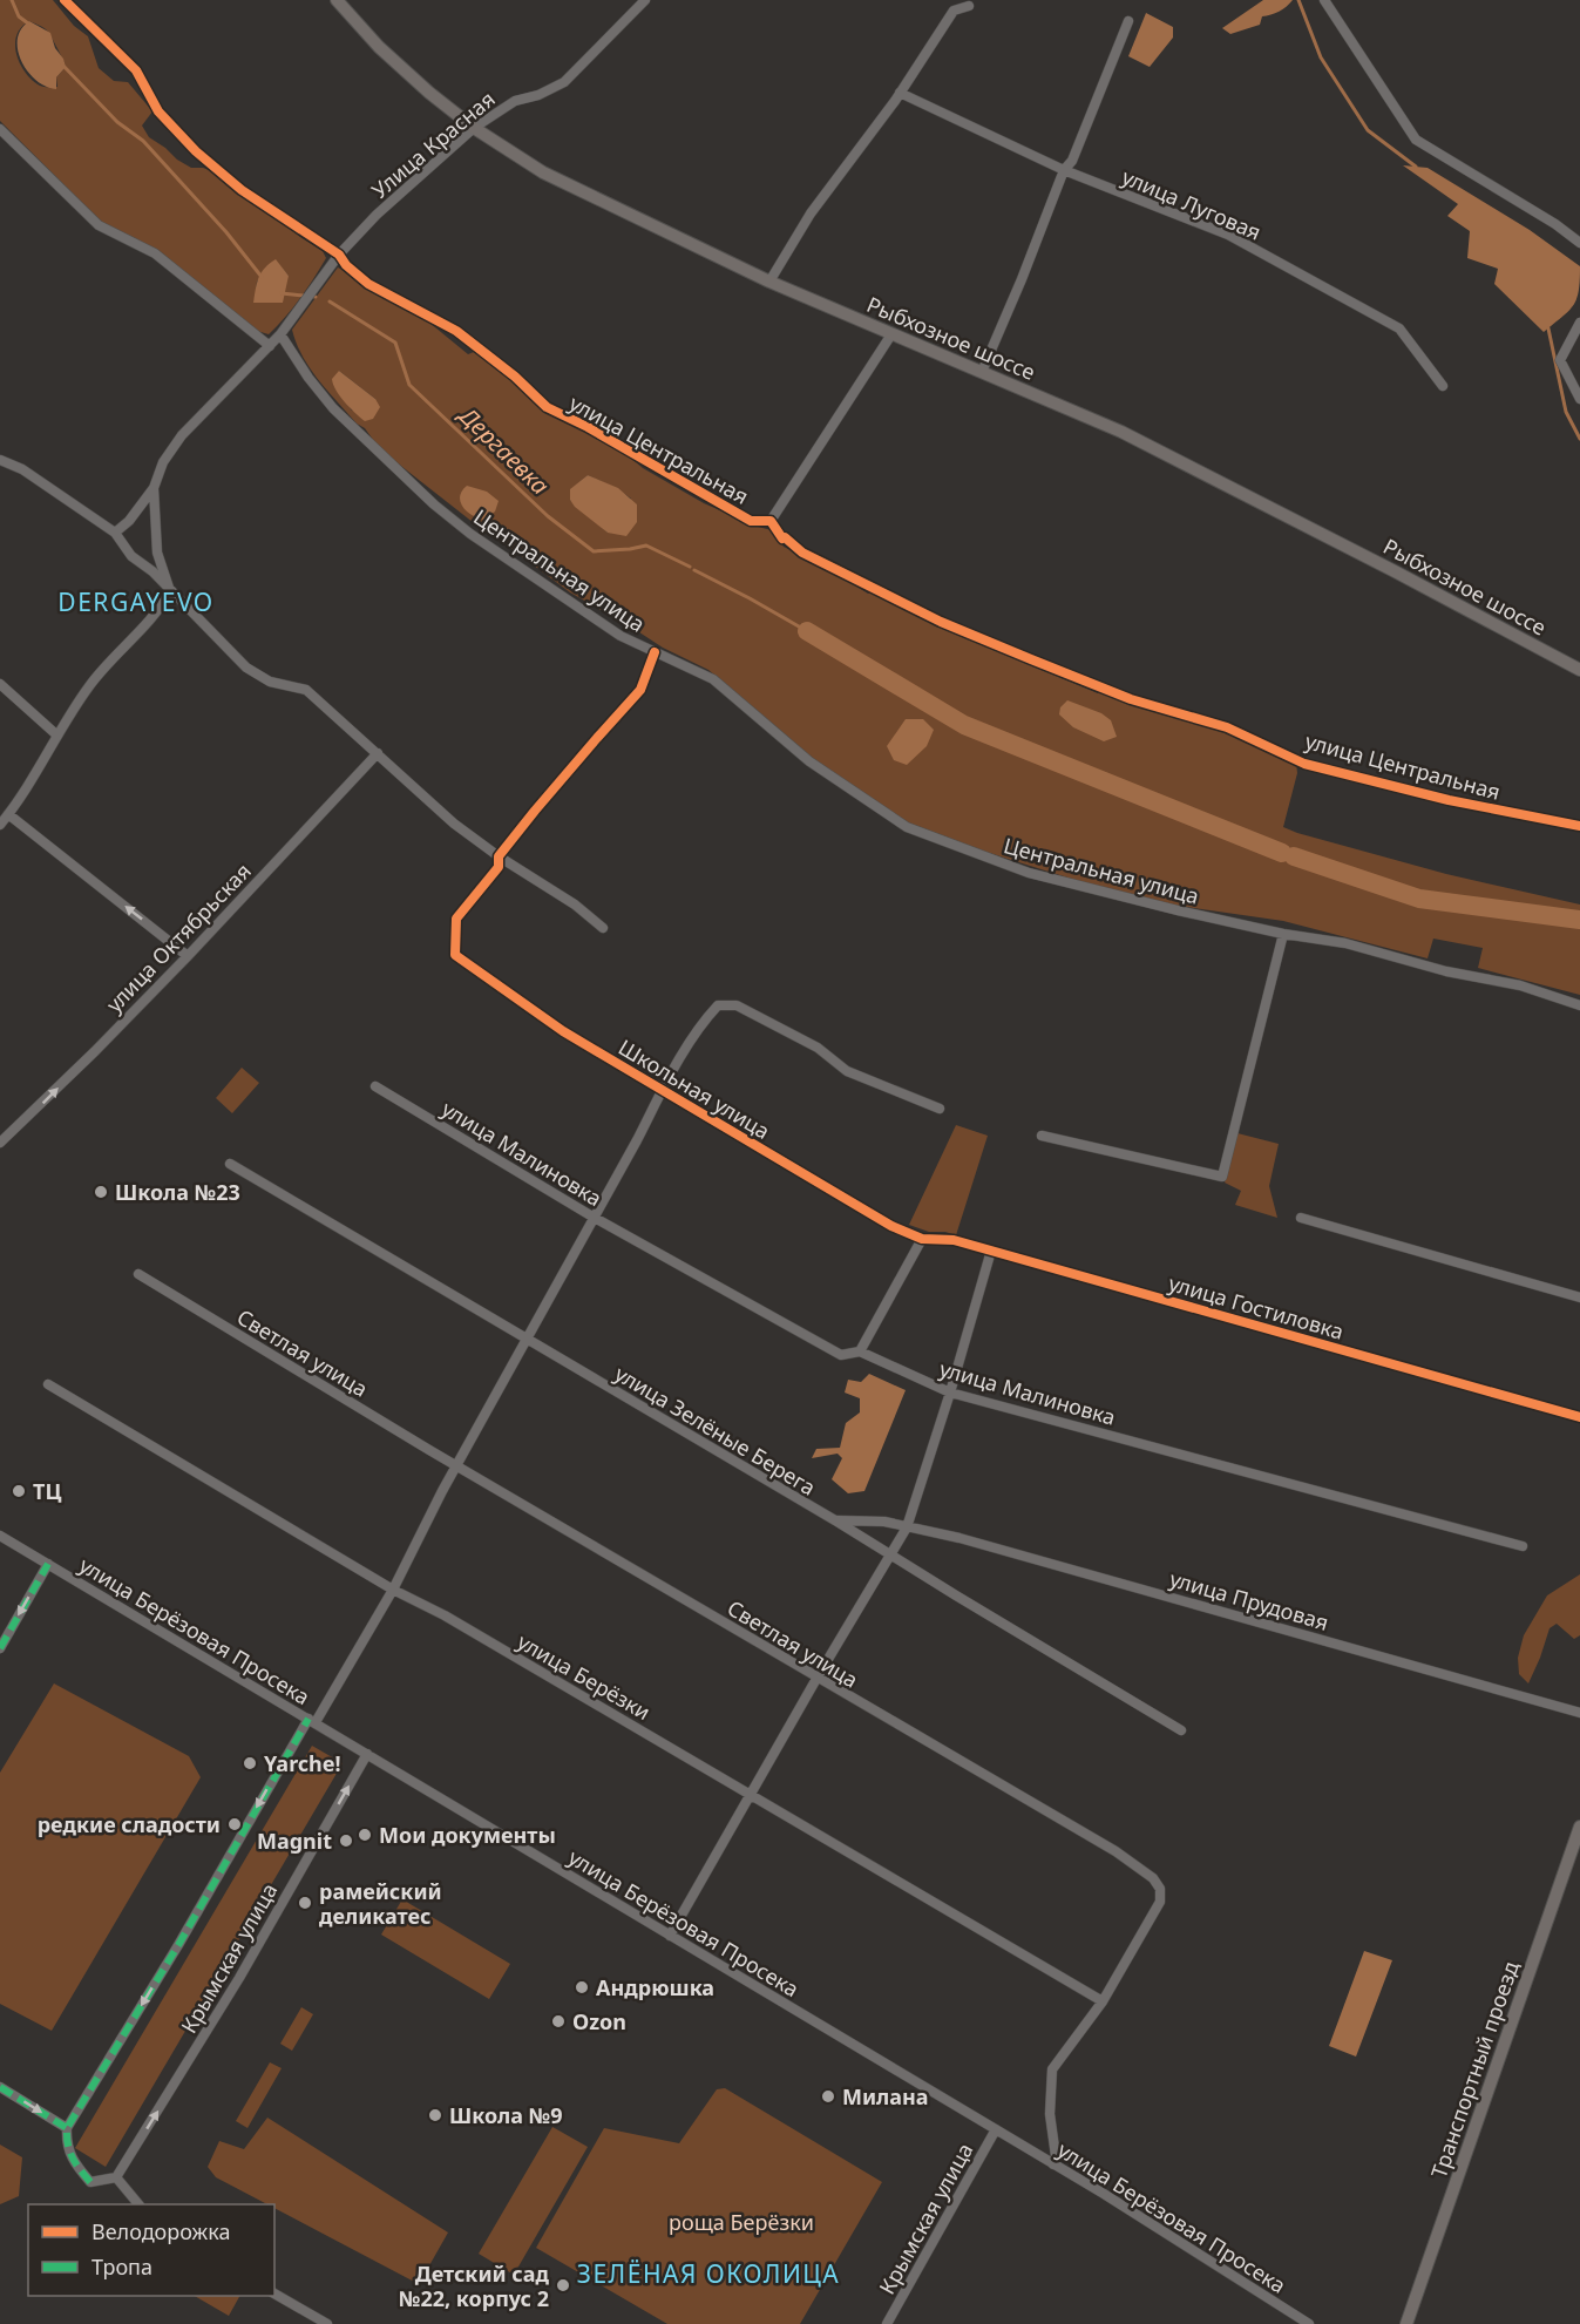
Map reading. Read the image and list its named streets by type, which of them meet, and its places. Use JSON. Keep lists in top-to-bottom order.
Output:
{
  "streets": {
    "main road": ["Рыбхозное шоссе", "Транспортный проезд"],
    "street": [
      "Улица Красная",
      "улица Луговая",
      "улица Центральная",
      "Центральная улица",
      "улица Октябрьская",
      "Школьная улица",
      "улица Малиновка",
      "улица Гостиловка",
      "Светлая улица",
      "улица Зелёные Берега",
      "улица Прудовая",
      "улица Берёзовая Просека",
      "улица Берёзки",
      "Крымская улица"
    ]
  },
  "crossings": [
    ["Улица Красная", "Рыбхозное шоссе"],
    ["Улица Красная", "улица Центральная"],
    ["Улица Красная", "Центральная улица"],
    ["Школьная улица", "улица Гостиловка"],
    ["Светлая улица", "улица Берёзовая Просека"],
    ["Светлая улица", "улица Берёзки"],
    ["улица Зелёные Берега", "улица Прудовая"],
    ["улица Берёзовая Просека", "Крымская улица"]
  ],
  "one_way": ["улица Октябрьская"],
  "districts": ["DERGAYEVO", "ЗЕЛЁНАЯ ОКОЛИЦА"],
  "water": ["Дергаевка"],
  "parks": ["роща Берёзки"],
  "places": [
    "Школа №23",
    "ТЦ",
    "Yarche!",
    "редкие сладости",
    "Мои документы",
    "Magnit",
    "рамейский деликатес",
    "Андрюшка",
    "Ozon",
    "Милана",
    "Школа №9",
    "Детский сад №22, корпус 2"
  ],
  "legend": ["Велодорожка", "Тропа"]
}
